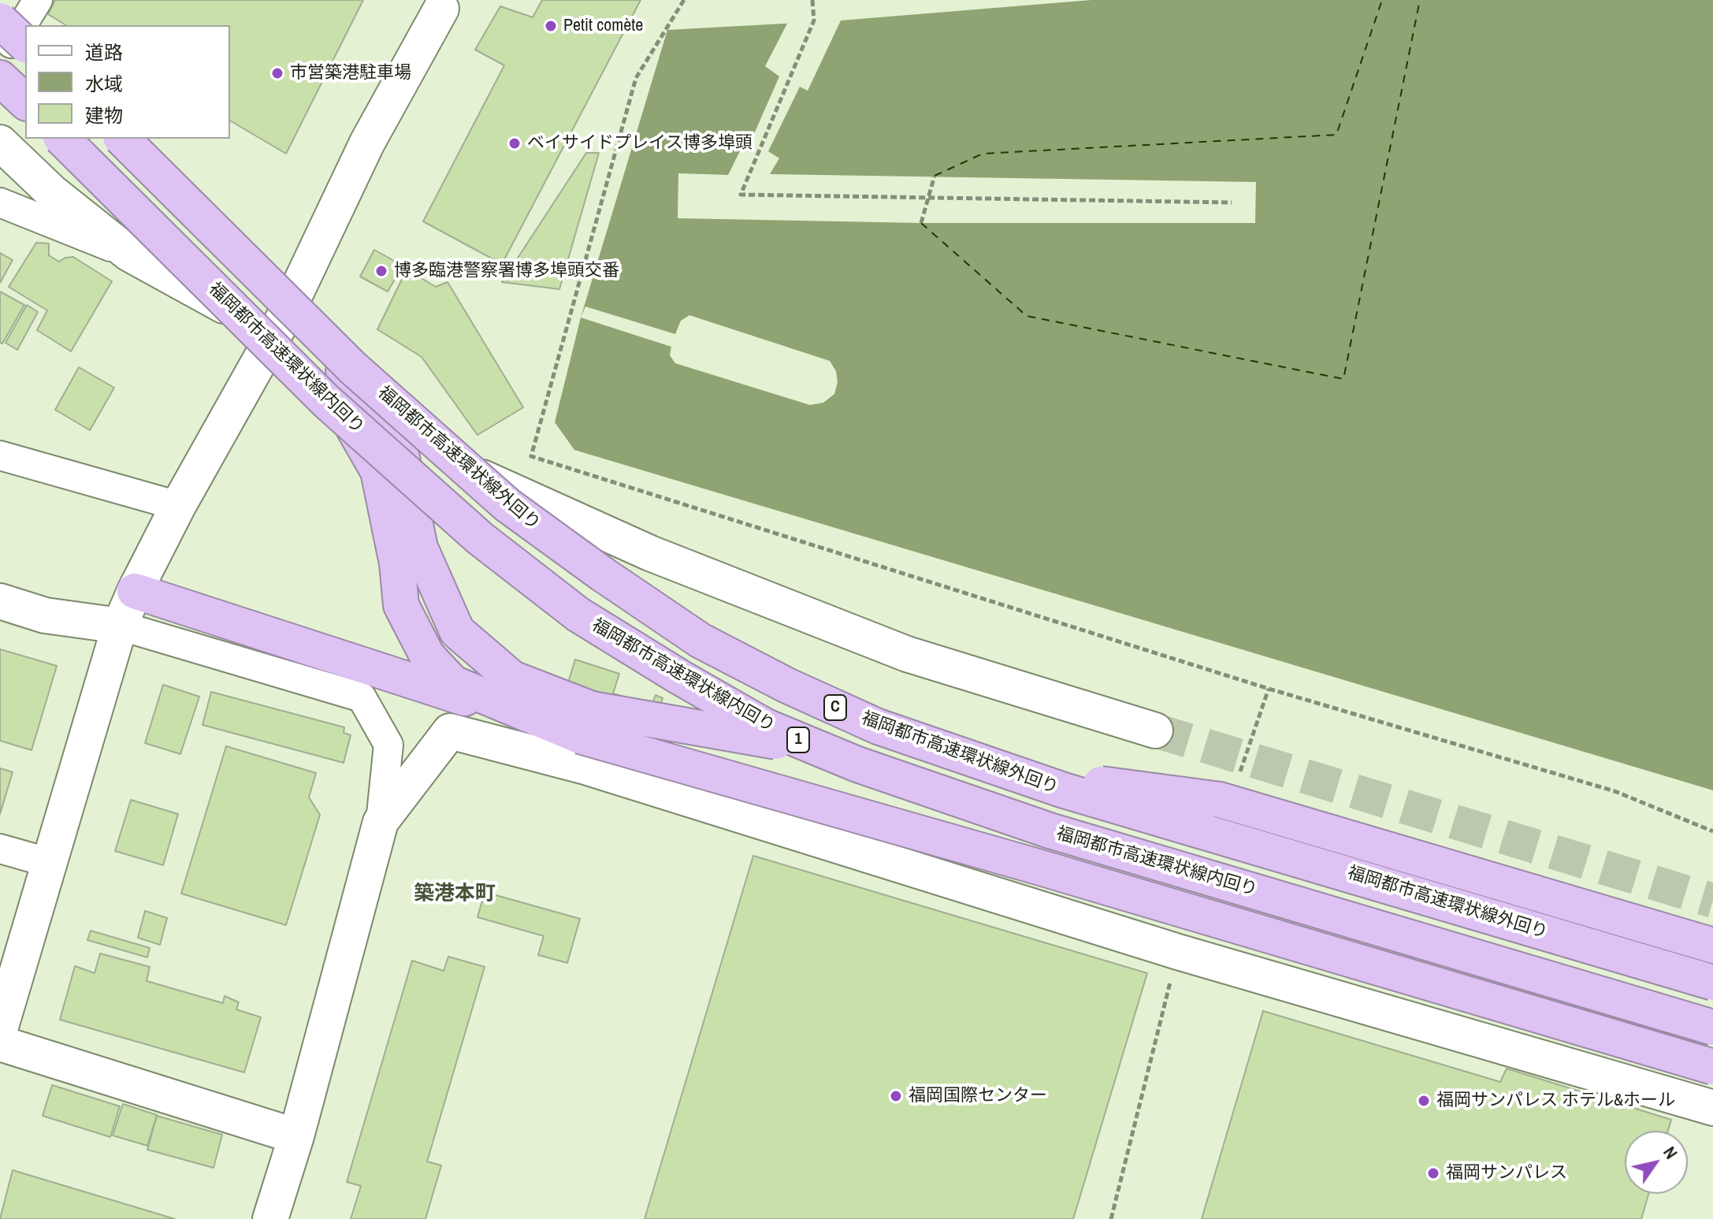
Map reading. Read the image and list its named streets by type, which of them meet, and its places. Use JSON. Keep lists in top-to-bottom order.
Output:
{
  "streets": {
    "highway": [
      "福岡都市高速環状線内回り",
      "福岡都市高速環状線外回り",
      "C",
      "1"
    ]
  },
  "districts": ["築港本町"],
  "places": [
    "Petit comète",
    "市営築港駐車場",
    "ベイサイドプレイス博多埠頭",
    "博多臨港警察署博多埠頭交番",
    "福岡国際センター",
    "福岡サンパレス ホテル&ホール",
    "福岡サンパレス"
  ],
  "legend": ["道路", "水域", "建物"],
  "north": "top right"
}
